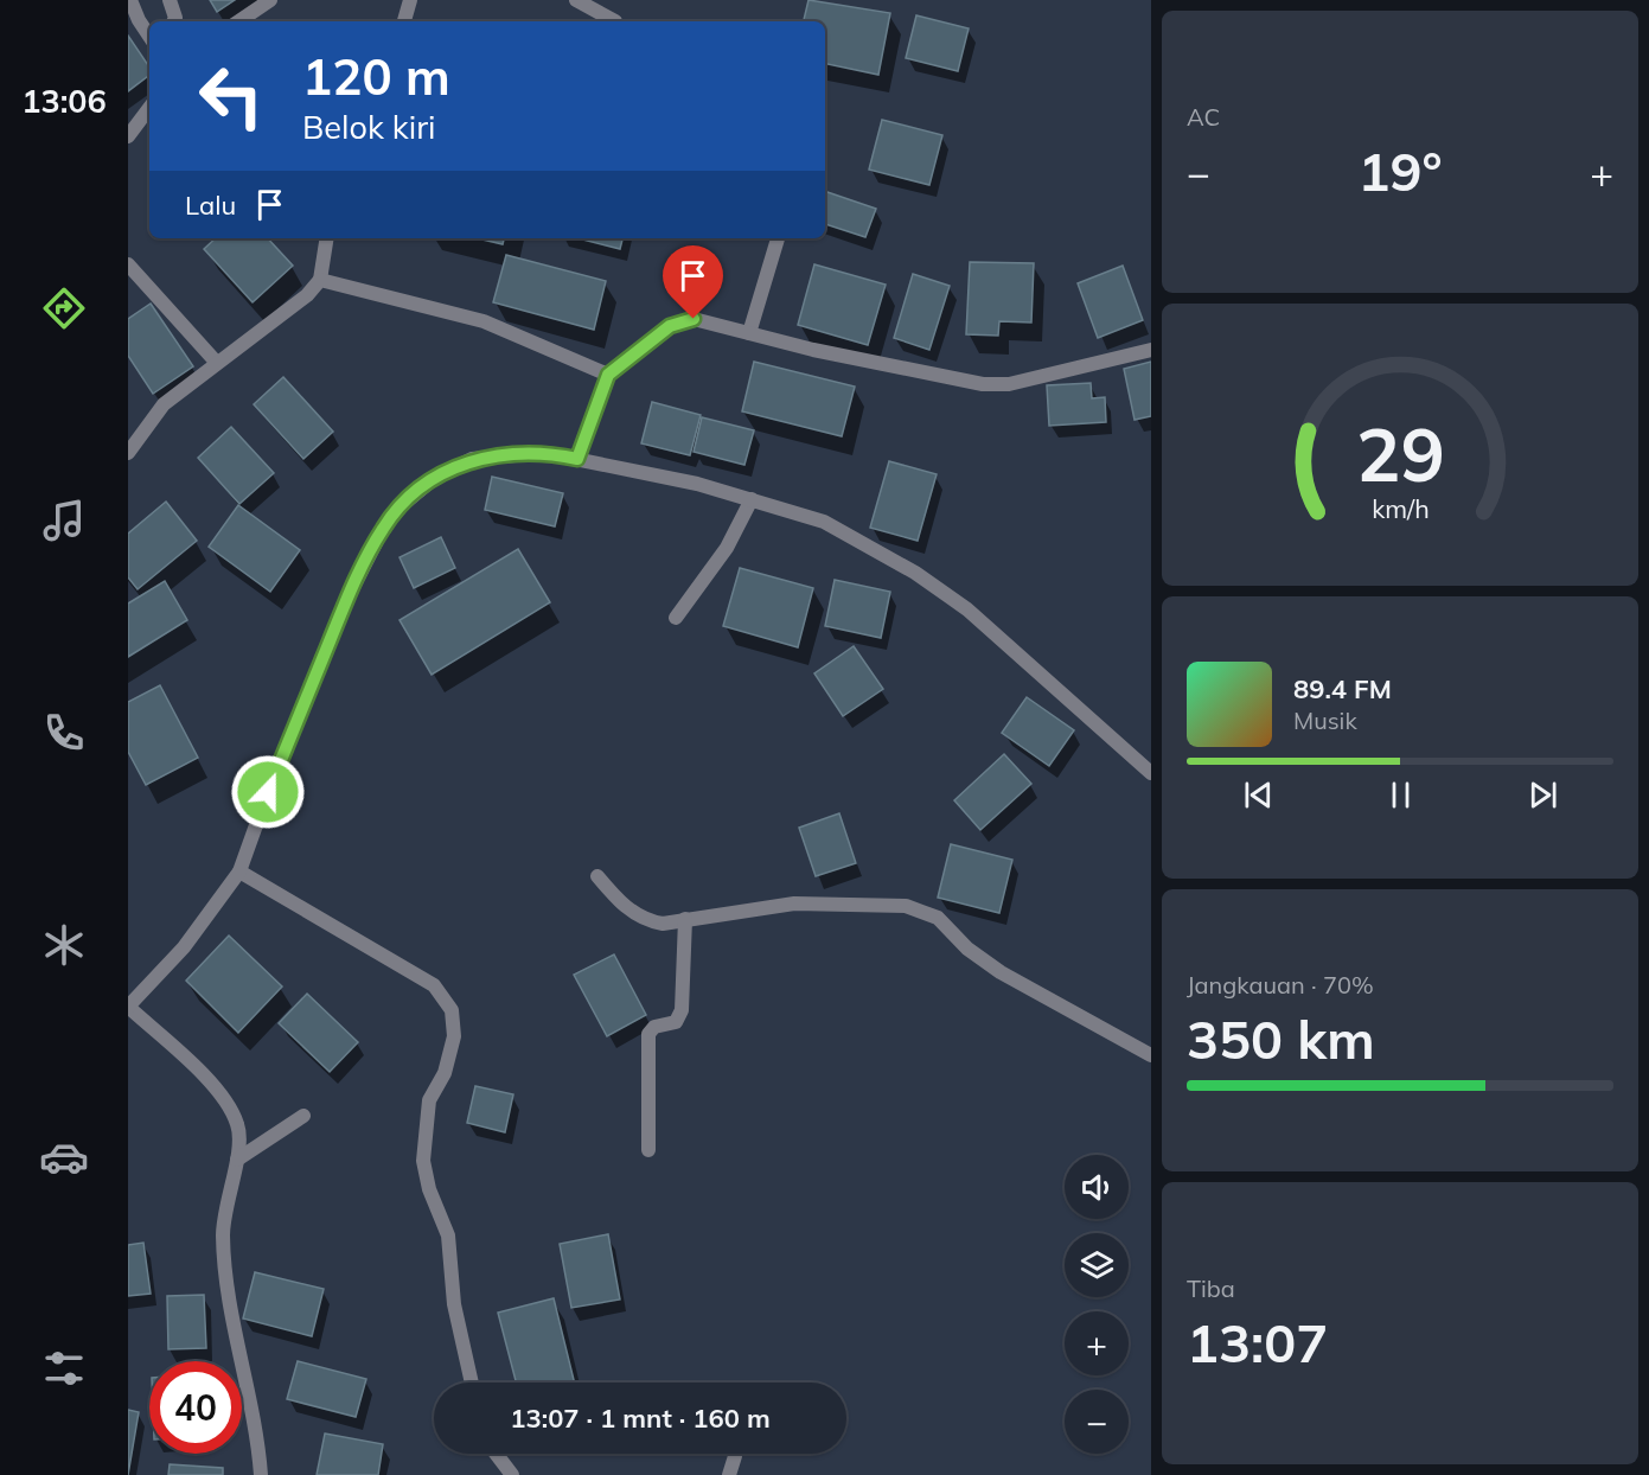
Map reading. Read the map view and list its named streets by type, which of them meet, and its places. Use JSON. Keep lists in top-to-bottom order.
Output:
{
  "page": {
    "tabs": "13:06",
    "tile": [
      "AC",
      ["Jangkauan · 70%", "350 km"],
      ["Tiba", "13:07"]
    ],
    "turn": ["120 m", "Belok kiri"],
    "heat": ["−", "19°", "+"],
    "then": "Lalu",
    "song": ["89.4 FM", "Musik"],
    "map_buttons": ["+", "−"],
    "limit": "40",
    "trip": "13:07 · 1 mnt · 160 m",
    "gauge": ["29", "km/h"]
  }
}
